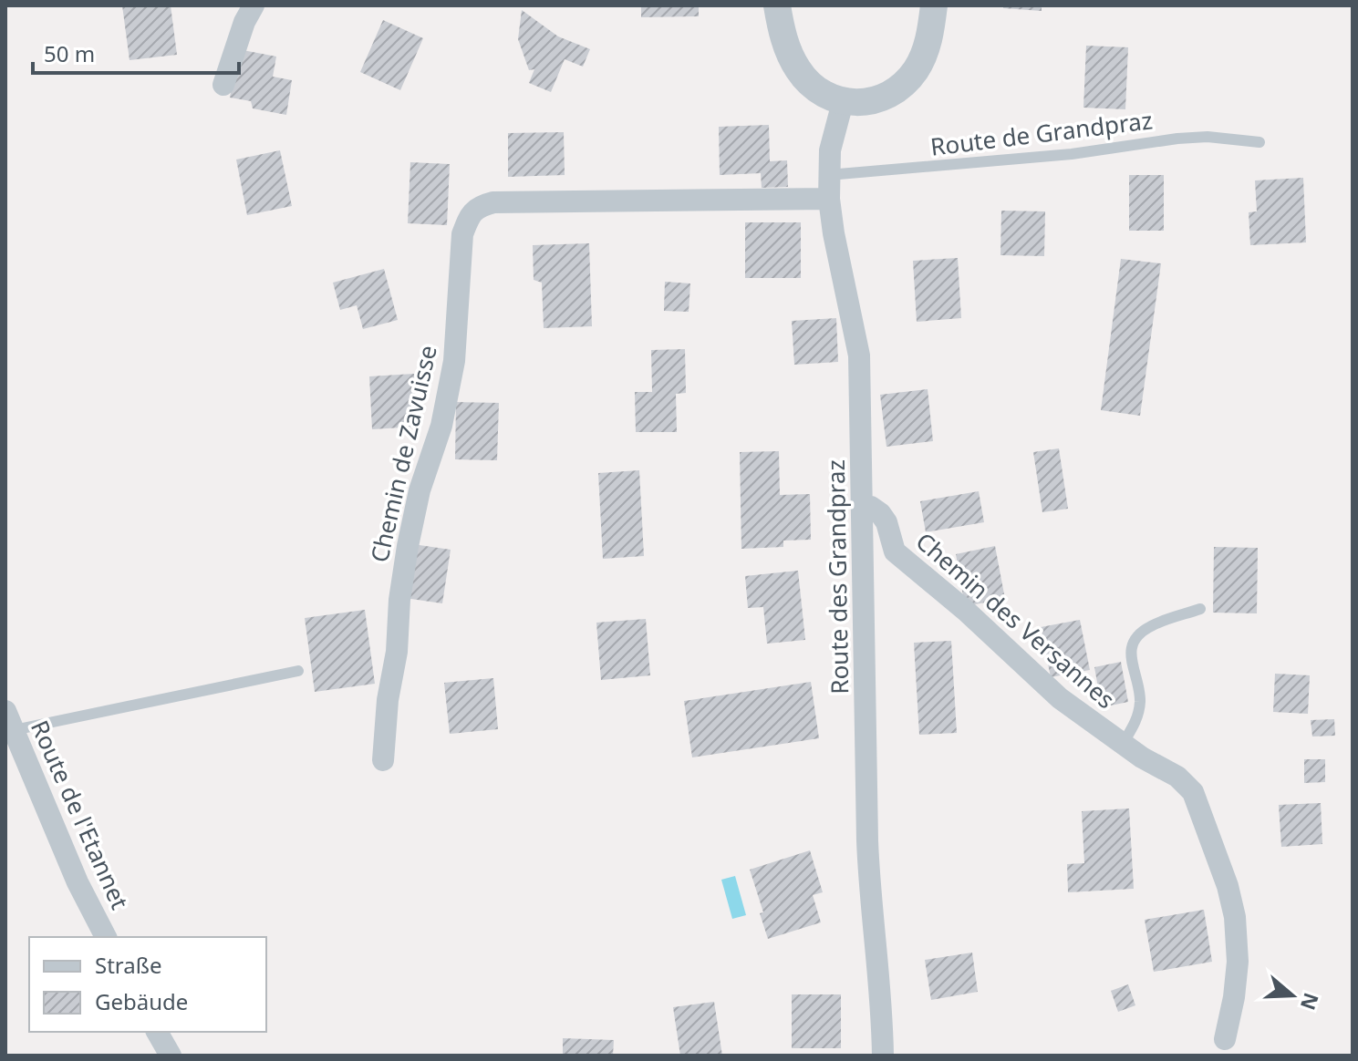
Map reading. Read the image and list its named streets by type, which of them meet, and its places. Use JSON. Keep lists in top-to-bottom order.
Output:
{
  "streets": {
    "street": [
      "Chemin de Zavuisse",
      "Route des Grandpraz",
      "Chemin des Versannes",
      "Route de l'Etannet"
    ],
    "lane": ["Route de Grandpraz"]
  },
  "crossings": [
    ["Route de Grandpraz", "Route des Grandpraz"],
    ["Chemin de Zavuisse", "Route des Grandpraz"],
    ["Route des Grandpraz", "Chemin des Versannes"]
  ],
  "legend": ["Straße", "Gebäude"],
  "scale_bar": "50 m",
  "north": "right"
}
